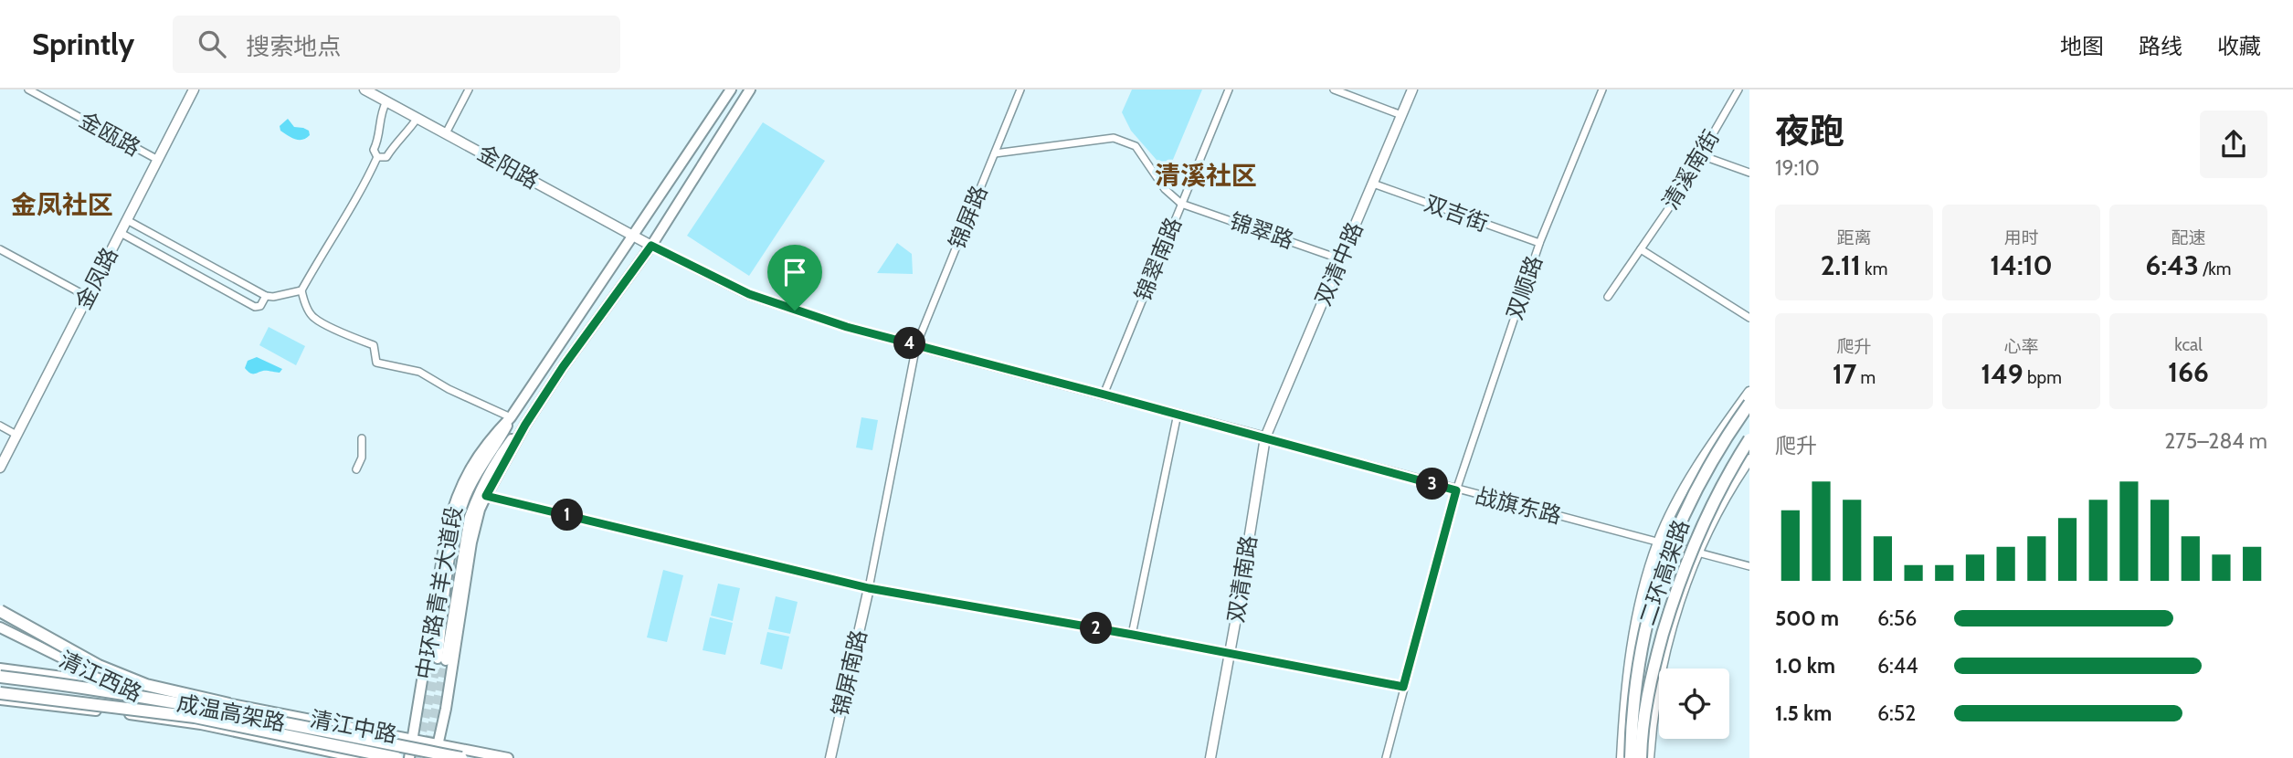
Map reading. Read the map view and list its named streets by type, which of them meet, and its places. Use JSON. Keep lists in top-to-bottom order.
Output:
{
  "streets": {
    "highway": ["二环高架路", "成温高架路"],
    "main road": ["中环路青羊大道段", "清江西路", "清江中路"],
    "street": [
      "金瓯路",
      "金阳路",
      "清溪南街",
      "双吉街",
      "锦屏路",
      "锦翠路",
      "锦翠南路",
      "双清中路",
      "金凤路",
      "双顺路",
      "战旗东路",
      "双清南路",
      "锦屏南路"
    ]
  },
  "crossings": [
    ["金瓯路", "金凤路"],
    ["金阳路", "锦屏路"],
    ["金阳路", "锦翠南路"],
    ["金阳路", "双清中路"],
    ["金阳路", "战旗东路"],
    ["金阳路", "双清南路"],
    ["金阳路", "中环路青羊大道段"],
    ["双吉街", "双清中路"],
    ["双吉街", "双顺路"],
    ["锦屏路", "锦屏南路"],
    ["锦翠路", "锦翠南路"],
    ["锦翠路", "双清中路"],
    ["双清中路", "战旗东路"],
    ["双清中路", "双清南路"],
    ["双顺路", "战旗东路"],
    ["战旗东路", "双清南路"],
    ["中环路青羊大道段", "清江中路"],
    ["清江西路", "清江中路"]
  ],
  "districts": ["清溪社区", "金凤社区"],
  "page": {
    "header": "Sprintly",
    "search": "搜索地点",
    "nav": ["地图", "路线", "收藏"],
    "heading": ["夜跑", "19:10"],
    "stats": [
      ["距离", "2.11 km"],
      ["用时", "14:10"],
      ["配速", "6:43 /km"],
      ["爬升", "17 m"],
      ["心率", "149 bpm"],
      ["kcal", "166"]
    ],
    "pins": [
      "4",
      "3",
      "1",
      "2"
    ],
    "chart": ["爬升", "275–284 m"],
    "list": [
      {
        "name": "500 m",
        "note": "6:56"
      },
      {
        "name": "1.0 km",
        "note": "6:44"
      },
      {
        "name": "1.5 km",
        "note": "6:52"
      }
    ]
  }
}
